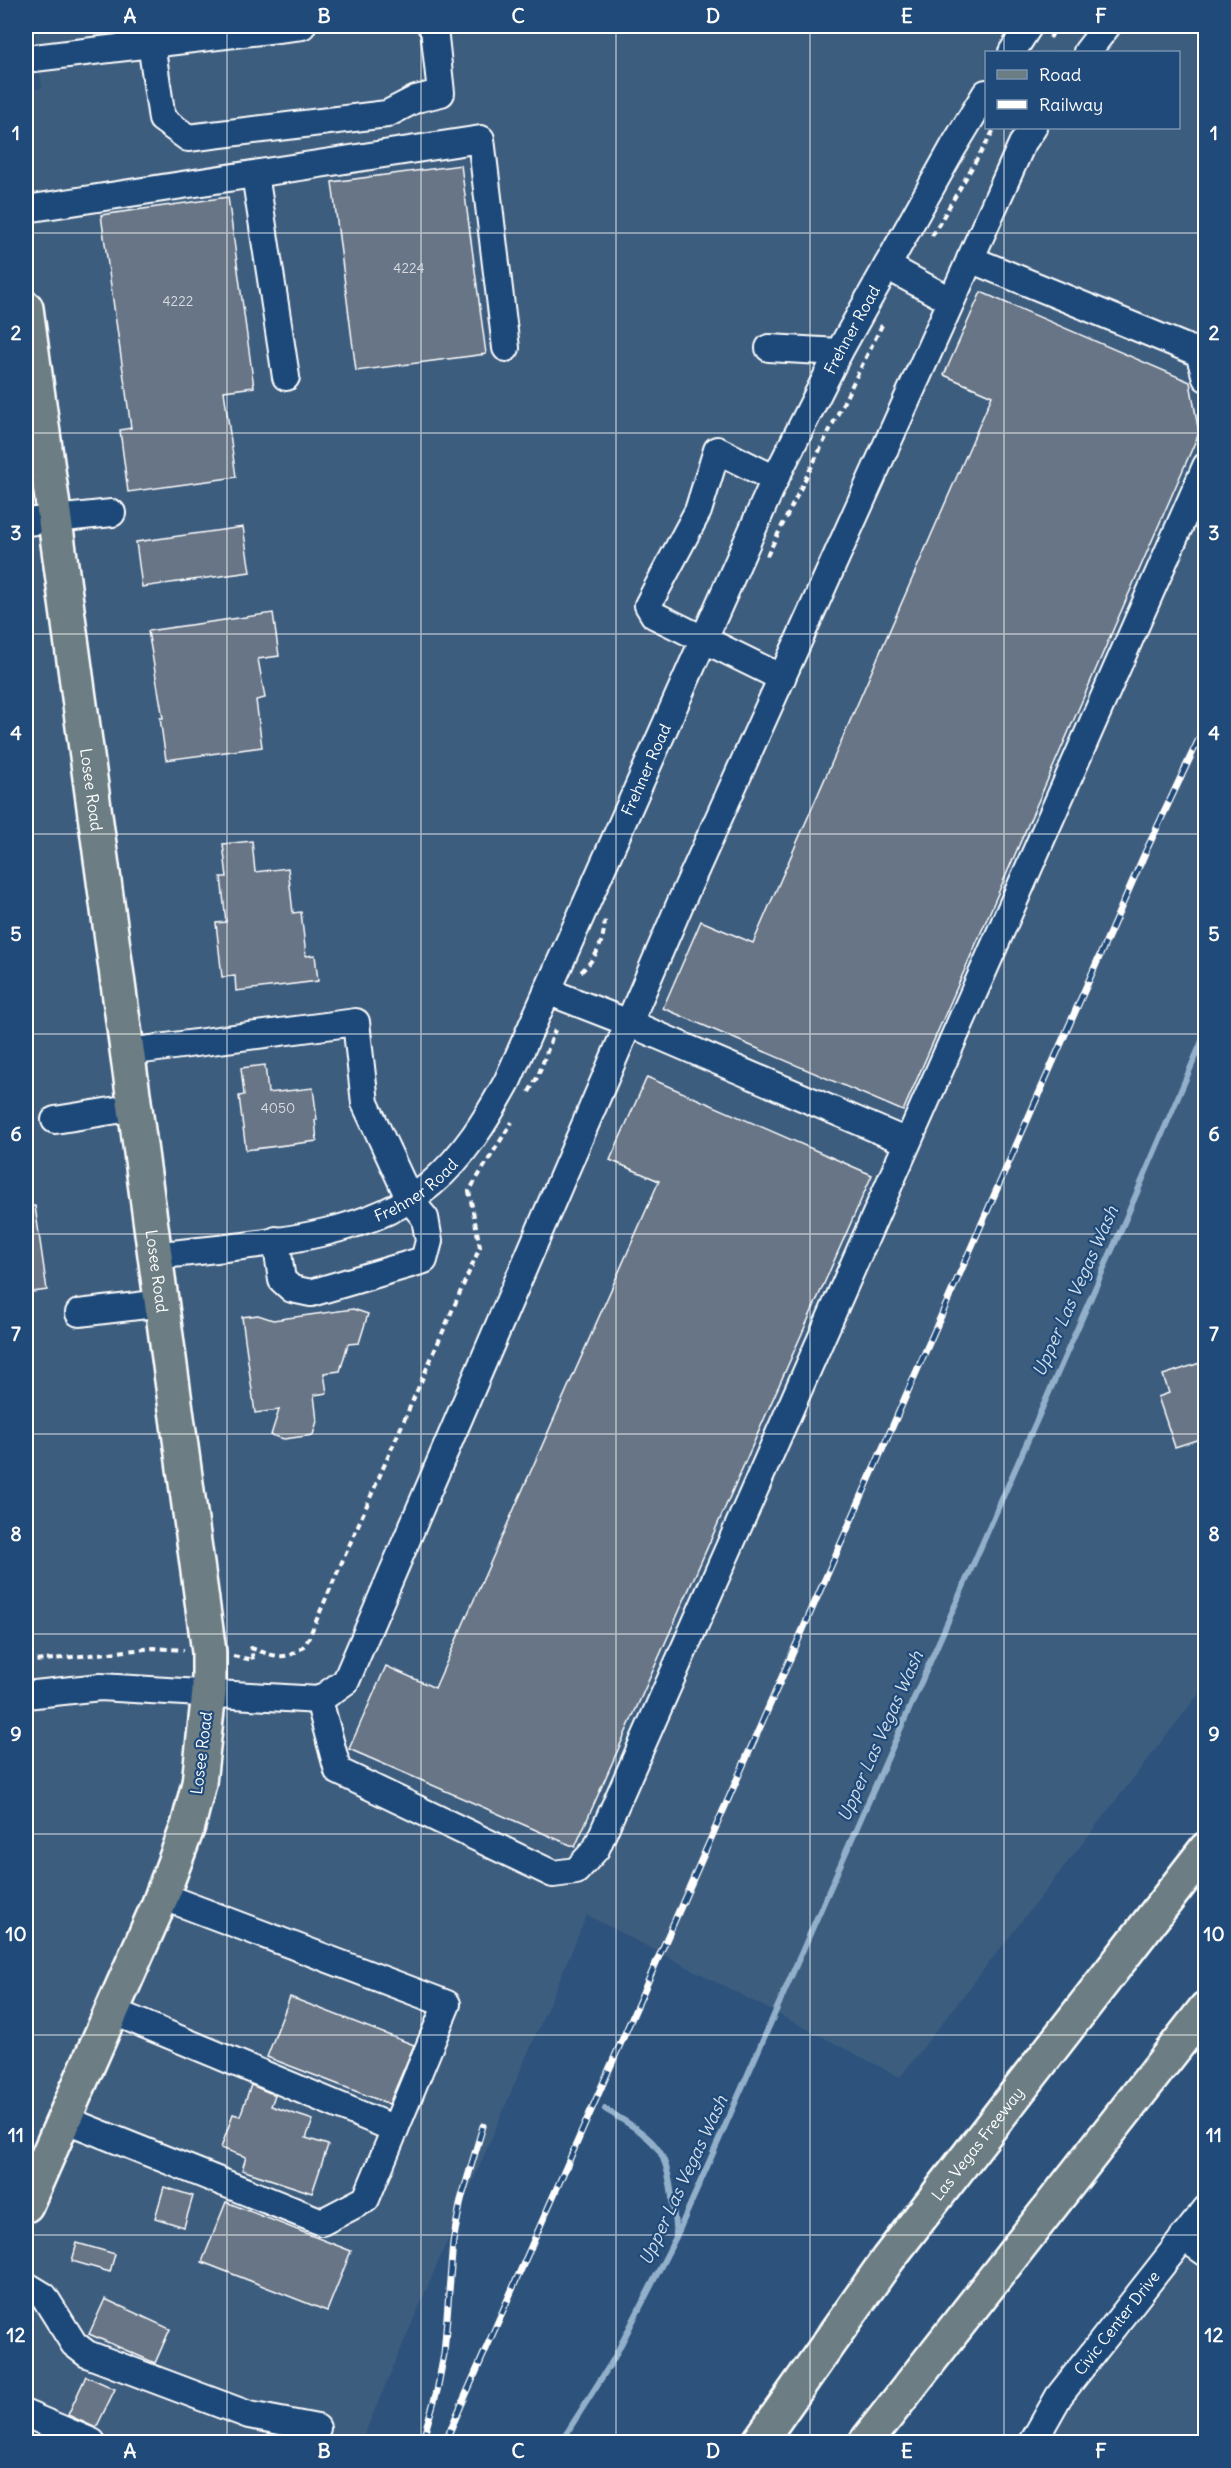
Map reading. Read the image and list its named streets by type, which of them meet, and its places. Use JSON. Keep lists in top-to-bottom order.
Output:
{
  "streets": {
    "main road": ["Losee Road", "Las Vegas Freeway"],
    "street": ["Frehner Road", "Civic Center Drive"]
  },
  "crossings": [
    ["Frehner Road", "Losee Road"]
  ],
  "water": ["Upper Las Vegas Wash"],
  "house_numbers": ["4224", "4222", "4050"],
  "legend": ["Road", "Railway"],
  "grid": {
    "columns": [
      "A",
      "B",
      "C",
      "D",
      "E",
      "F"
    ],
    "rows": [
      "1",
      "2",
      "3",
      "4",
      "5",
      "6",
      "7",
      "8",
      "9",
      "10",
      "11",
      "12"
    ]
  }
}
